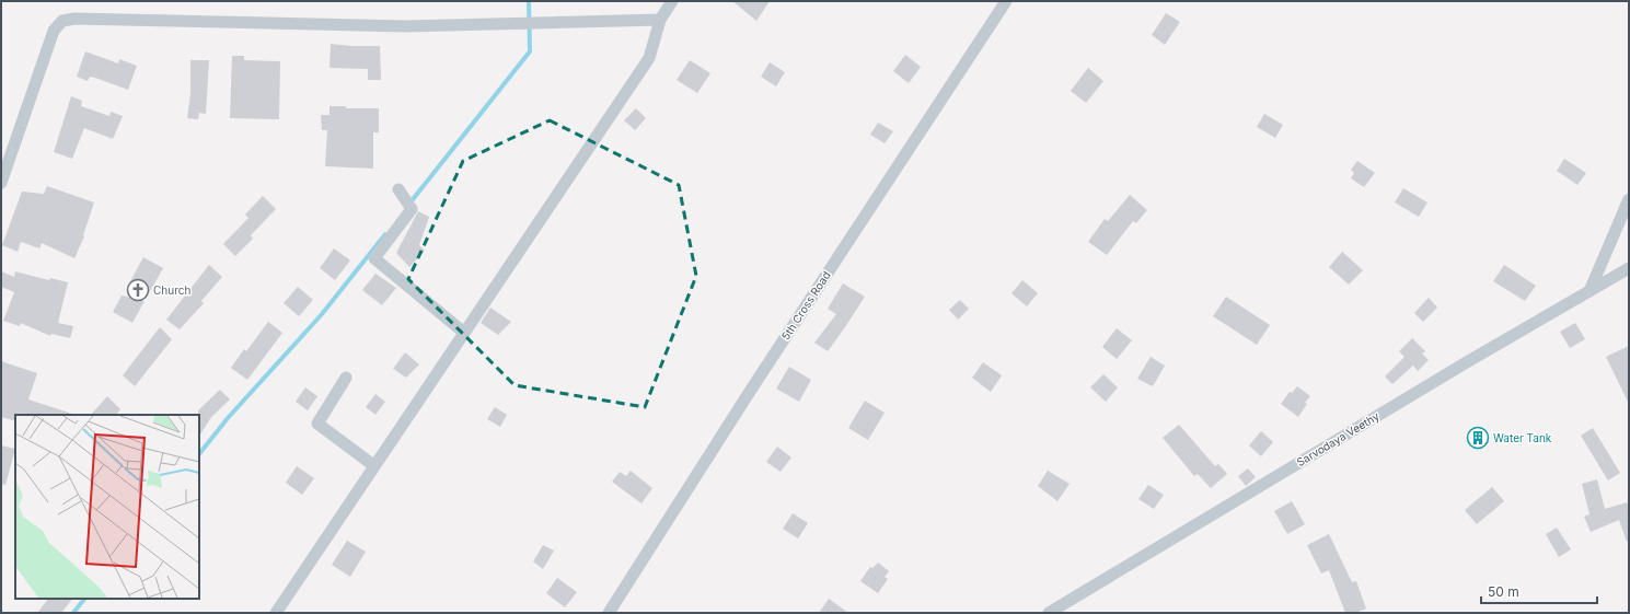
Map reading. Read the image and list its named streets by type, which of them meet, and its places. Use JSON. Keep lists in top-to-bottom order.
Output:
{
  "streets": {
    "street": ["5th Cross Road", "Sarvodaya Veethy"]
  },
  "places": {
    "church": ["Church"],
    "building": ["Water Tank"]
  },
  "scale_bar": "50 m"
}
